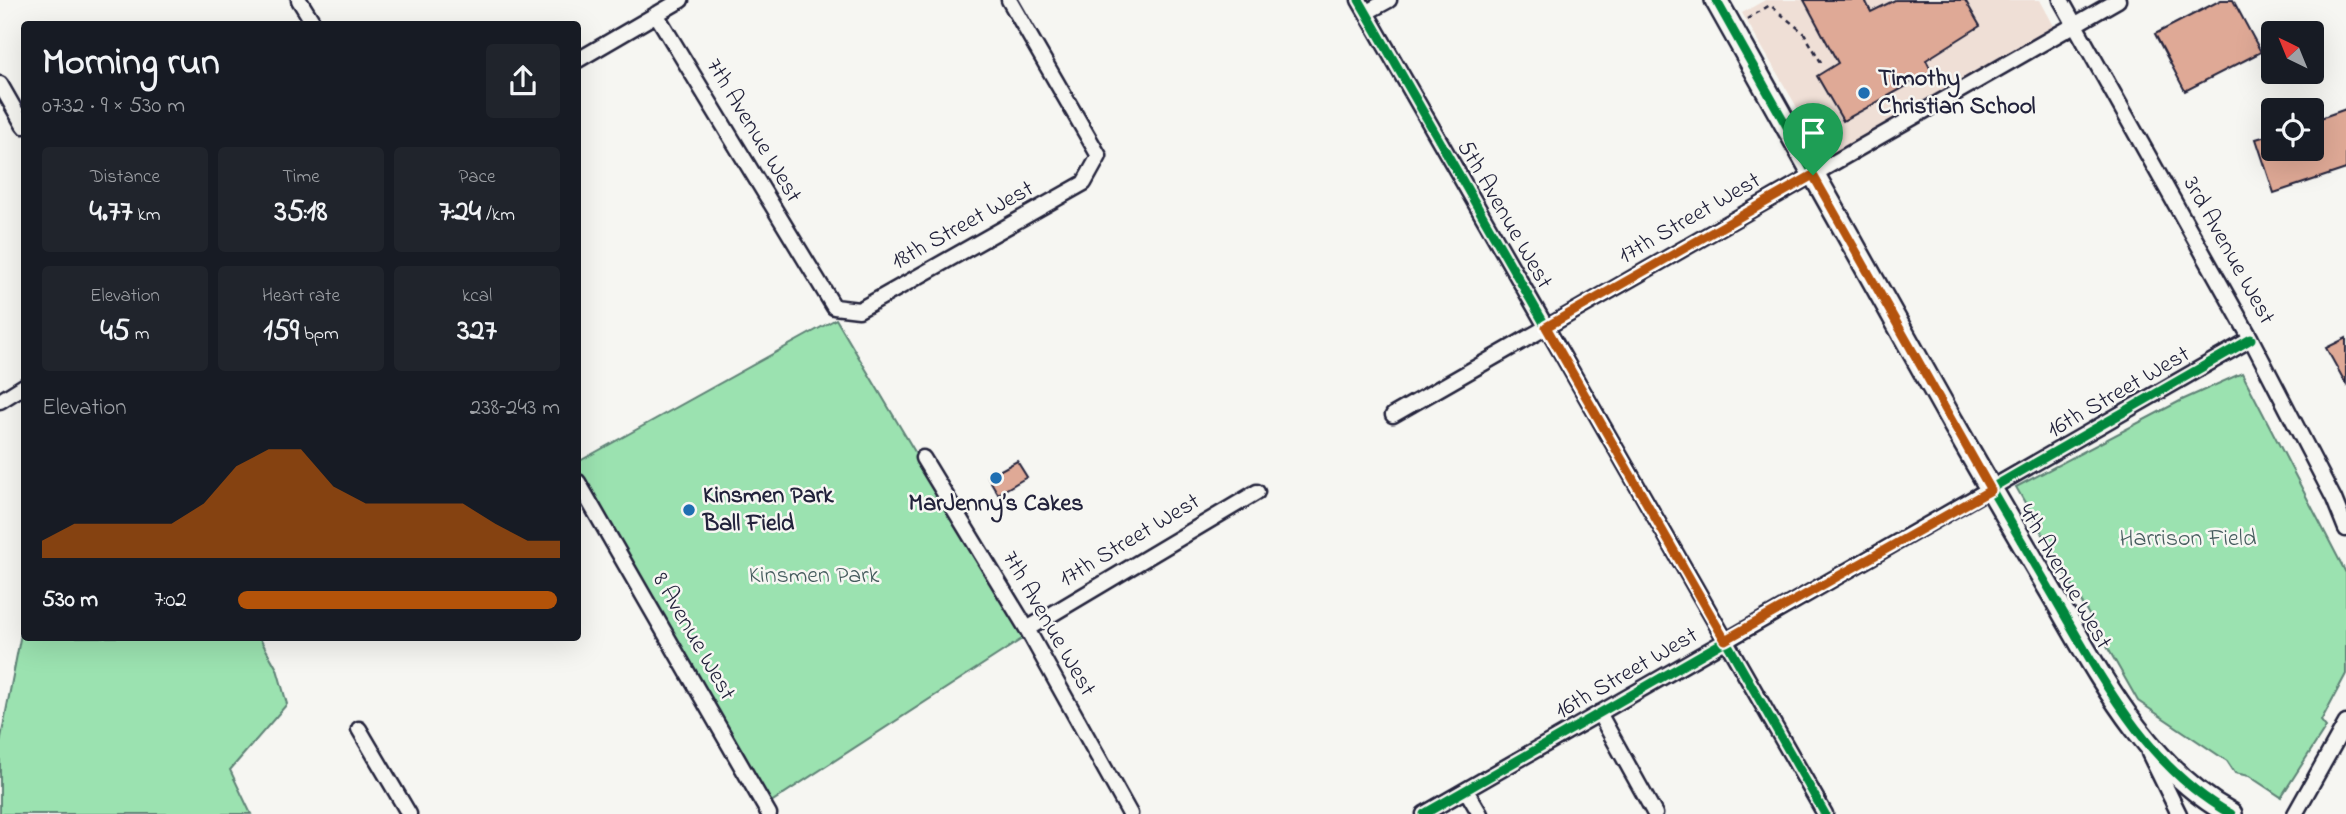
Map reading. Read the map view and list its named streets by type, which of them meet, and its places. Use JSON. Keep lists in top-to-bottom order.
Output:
{
  "streets": {
    "street": [
      "7th Avenue West",
      "5th Avenue West",
      "17th Street West",
      "18th Street West",
      "3rd Avenue West",
      "16th Street West",
      "4th Avenue West",
      "8 Avenue West"
    ]
  },
  "crossings": [
    ["7th Avenue West", "17th Street West"],
    ["7th Avenue West", "18th Street West"],
    ["5th Avenue West", "17th Street West"],
    ["5th Avenue West", "16th Street West"],
    ["17th Street West", "3rd Avenue West"],
    ["17th Street West", "4th Avenue West"],
    ["3rd Avenue West", "16th Street West"],
    ["16th Street West", "4th Avenue West"]
  ],
  "parks": ["Harrison Field", "Kinsmen Park"],
  "places": ["Timothy Christian School", "MarJenny’s Cakes", "Kinsmen Park Ball Field"],
  "north": "top left",
  "page": {
    "heading": ["Morning run", "07:32 · 9 × 530 m"],
    "stats": [
      ["Distance", "4.77 km"],
      ["Time", "35:18"],
      ["Pace", "7:24 /km"],
      ["Elevation", "45 m"],
      ["Heart rate", "159 bpm"],
      ["kcal", "327"]
    ],
    "chart": ["Elevation", "238–243 m"],
    "list": [
      {
        "name": "530 m",
        "note": "7:02"
      }
    ]
  }
}
